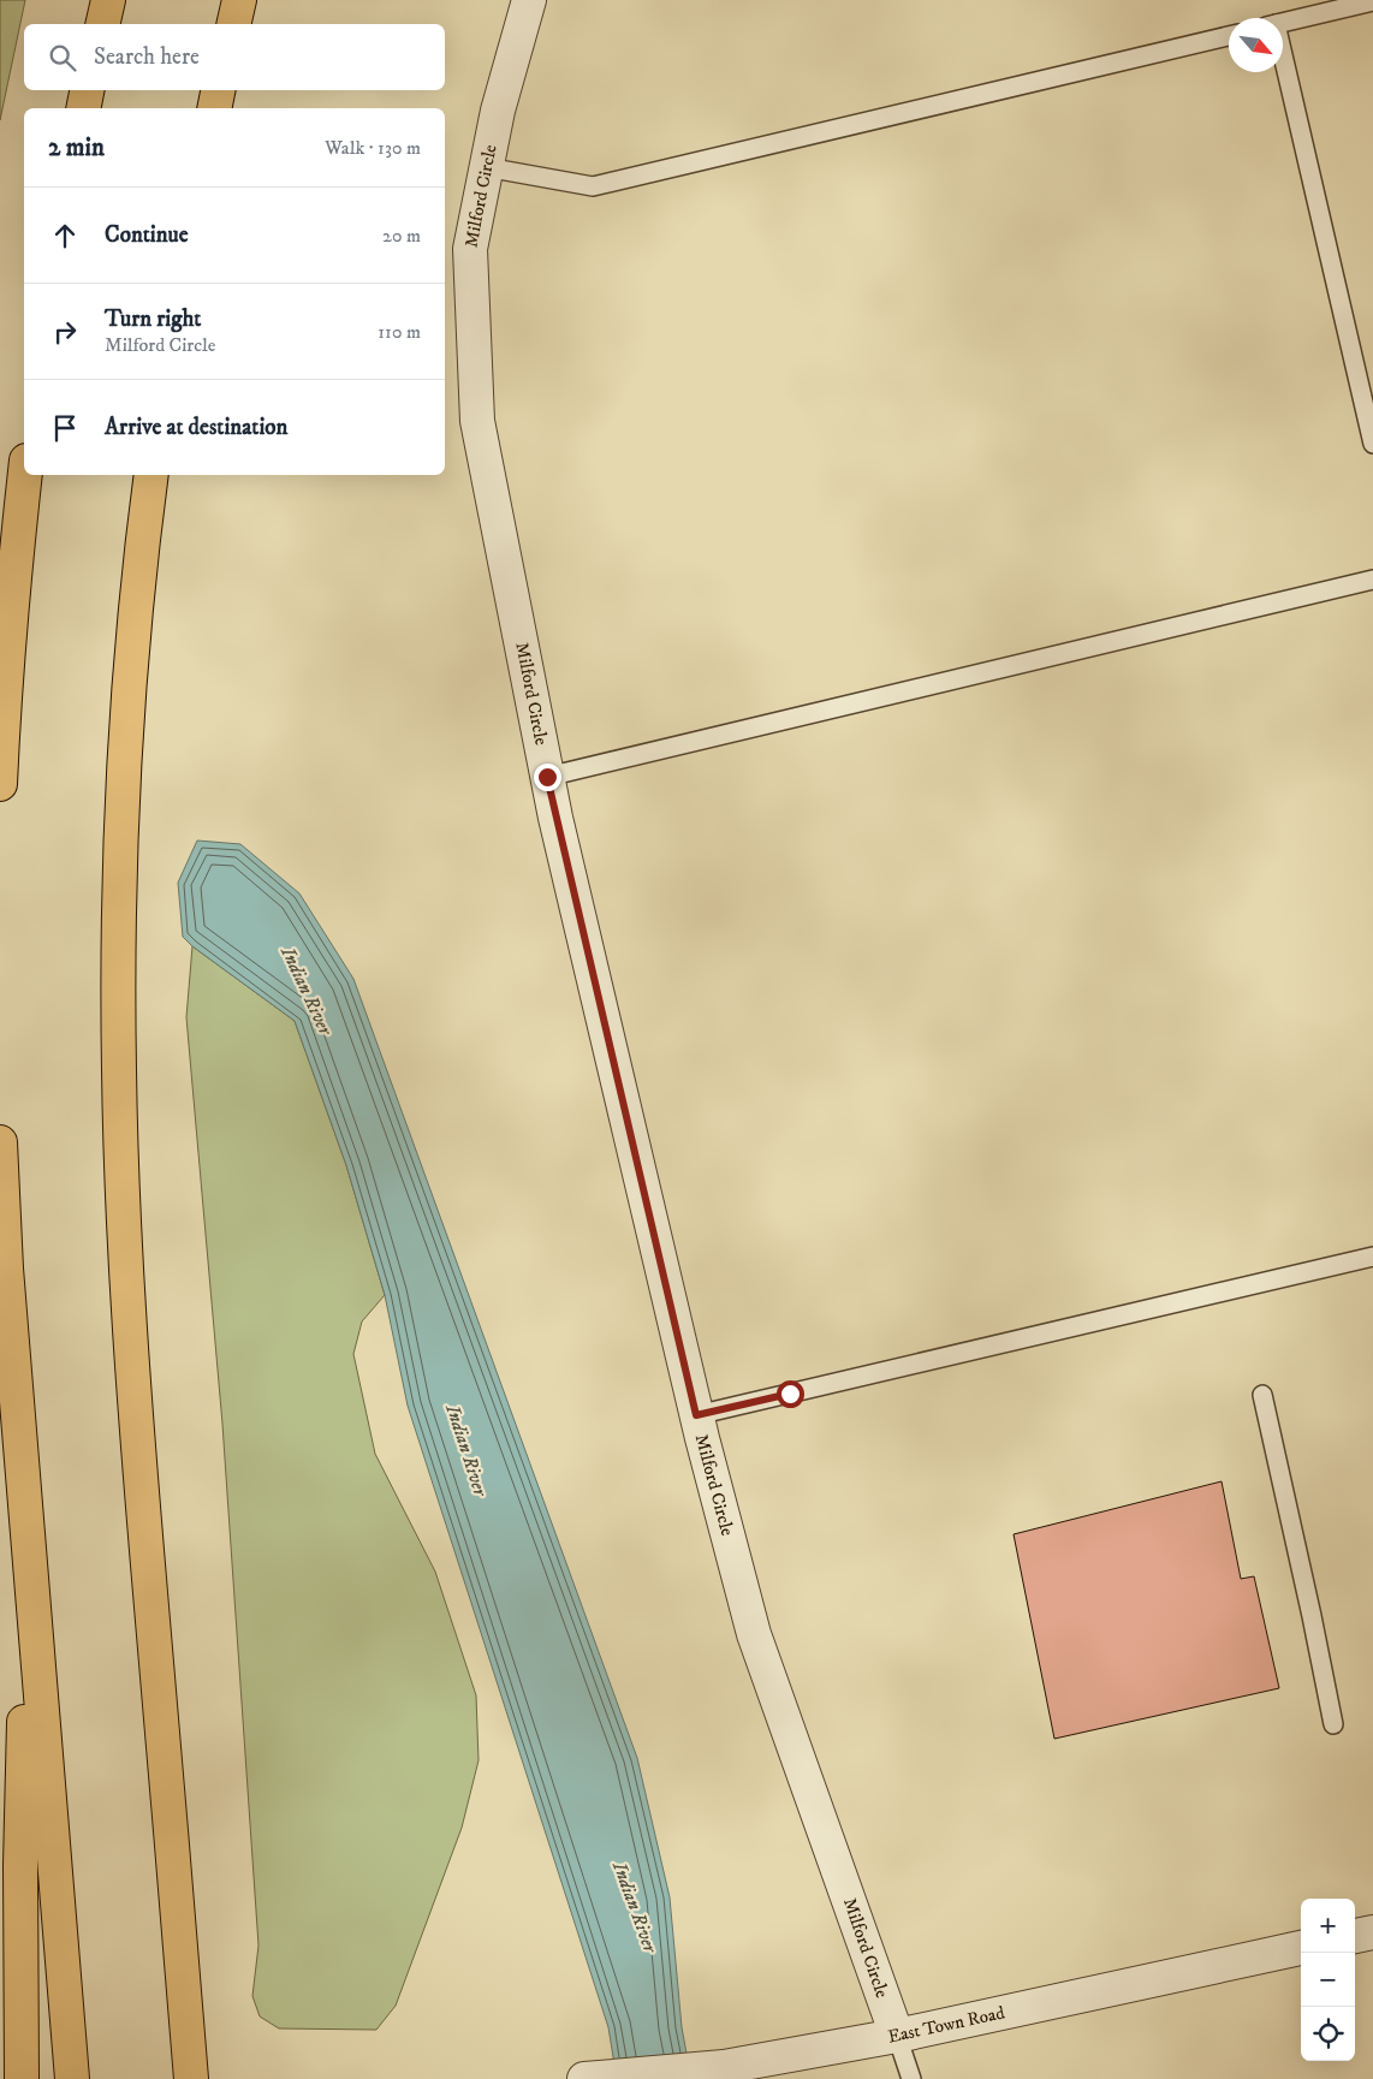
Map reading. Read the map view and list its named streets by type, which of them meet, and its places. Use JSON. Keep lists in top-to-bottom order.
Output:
{
  "streets": {
    "street": ["Milford Circle", "East Town Road"]
  },
  "crossings": [
    ["Milford Circle", "East Town Road"]
  ],
  "water": ["Indian River"],
  "north": "bottom right",
  "page": {
    "search": "Search here",
    "heading": ["2 min", "Walk · 130 m"],
    "list": [
      ["Continue", "20 m"],
      ["Turn right", "Milford Circle", "110 m"],
      "Arrive at destination"
    ],
    "map_buttons": ["+", "−"]
  }
}
